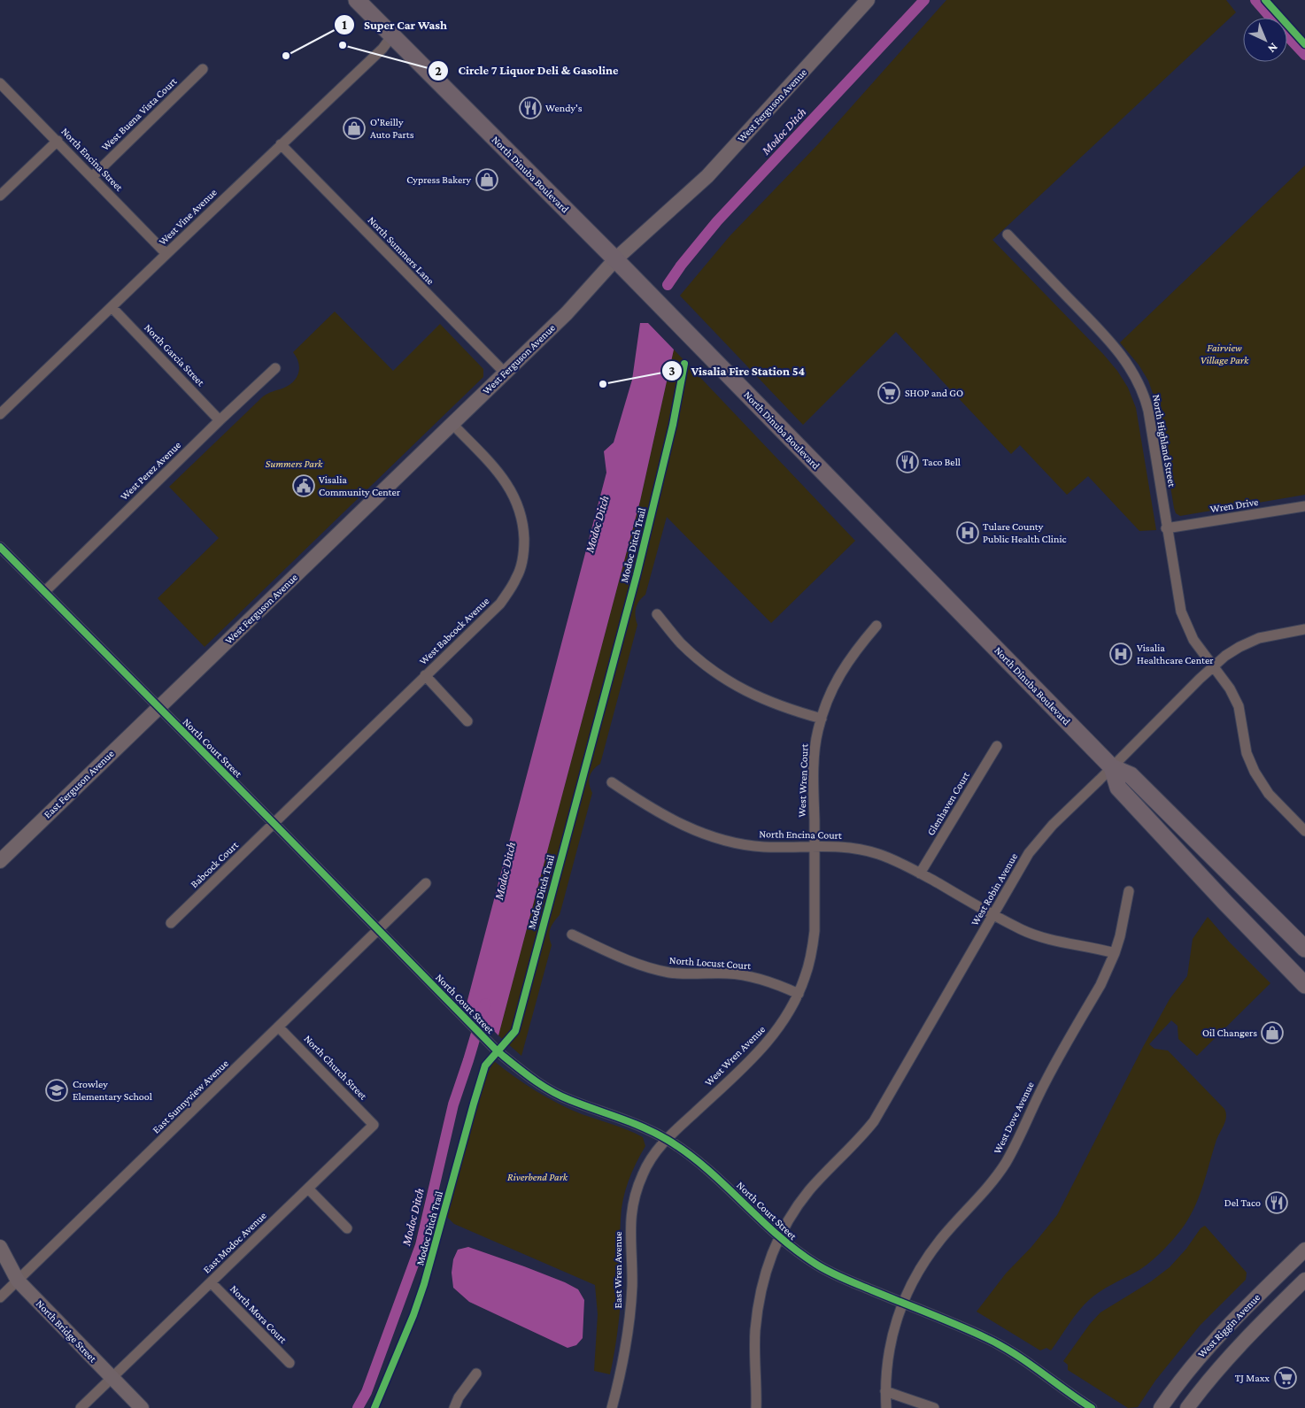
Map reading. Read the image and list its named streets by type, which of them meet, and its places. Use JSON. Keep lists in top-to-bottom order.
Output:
{
  "streets": {
    "main road": ["North Dinuba Boulevard"],
    "street": [
      "West Ferguson Avenue",
      "West Buena Vista Court",
      "North Encina Street",
      "West Vine Avenue",
      "North Summers Lane",
      "North Garcia Street",
      "North Highland Street",
      "West Perez Avenue",
      "Wren Drive",
      "West Babcock Avenue",
      "North Court Street",
      "West Wren Court",
      "East Ferguson Avenue",
      "Glenhaven Court",
      "North Encina Court",
      "Babcock Court",
      "West Robin Avenue",
      "North Locust Court",
      "West Wren Avenue",
      "North Church Street",
      "East Sunnyview Avenue",
      "West Dove Avenue",
      "East Modoc Avenue",
      "East Wren Avenue",
      "North Mora Court",
      "West Riggin Avenue",
      "North Bridge Street"
    ],
    "cycle path": ["Modoc Ditch Trail"]
  },
  "crossings": [
    ["West Ferguson Avenue", "North Dinuba Boulevard"],
    ["West Ferguson Avenue", "North Summers Lane"],
    ["West Ferguson Avenue", "West Babcock Avenue"],
    ["West Ferguson Avenue", "North Court Street"],
    ["West Ferguson Avenue", "East Ferguson Avenue"],
    ["West Buena Vista Court", "North Encina Street"],
    ["North Encina Street", "West Vine Avenue"],
    ["North Dinuba Boulevard", "West Vine Avenue"],
    ["North Dinuba Boulevard", "West Robin Avenue"],
    ["West Vine Avenue", "North Summers Lane"],
    ["West Vine Avenue", "North Garcia Street"],
    ["North Garcia Street", "West Perez Avenue"],
    ["North Highland Street", "Wren Drive"],
    ["North Highland Street", "West Robin Avenue"],
    ["West Perez Avenue", "North Court Street"],
    ["West Babcock Avenue", "North Court Street"],
    ["West Babcock Avenue", "Babcock Court"],
    ["North Court Street", "East Ferguson Avenue"],
    ["North Court Street", "Babcock Court"],
    ["North Court Street", "West Robin Avenue"],
    ["North Court Street", "West Wren Avenue"],
    ["North Court Street", "East Sunnyview Avenue"],
    ["North Court Street", "West Dove Avenue"],
    ["North Court Street", "East Wren Avenue"],
    ["West Wren Court", "North Encina Court"],
    ["West Wren Court", "West Wren Avenue"],
    ["Glenhaven Court", "North Encina Court"],
    ["North Encina Court", "West Robin Avenue"],
    ["North Encina Court", "West Wren Avenue"],
    ["North Encina Court", "West Dove Avenue"],
    ["North Locust Court", "West Wren Avenue"],
    ["West Wren Avenue", "East Wren Avenue"],
    ["North Church Street", "East Sunnyview Avenue"],
    ["North Church Street", "East Modoc Avenue"],
    ["East Sunnyview Avenue", "North Bridge Street"],
    ["East Modoc Avenue", "North Mora Court"],
    ["East Modoc Avenue", "North Bridge Street"]
  ],
  "water": ["Modoc Ditch"],
  "parks": ["Fairview Village Park", "Summers Park", "Riverbend Park"],
  "places": {
    "other": ["Circle 7 Liquor Deli & Gasoline", "Super Car Wash", "Visalia Fire Station 54"],
    "restaurant": ["Wendy's", "Taco Bell", "Del Taco"],
    "shop": ["O'Reilly Auto Parts", "Cypress Bakery", "Oil Changers"],
    "supermarket": ["SHOP and GO", "TJ Maxx"],
    "public building": ["Visalia Community Center"],
    "hospital": ["Tulare County Public Health Clinic", "Visalia Healthcare Center"],
    "school or university": ["Crowley Elementary School"]
  },
  "north": "bottom right"
}
